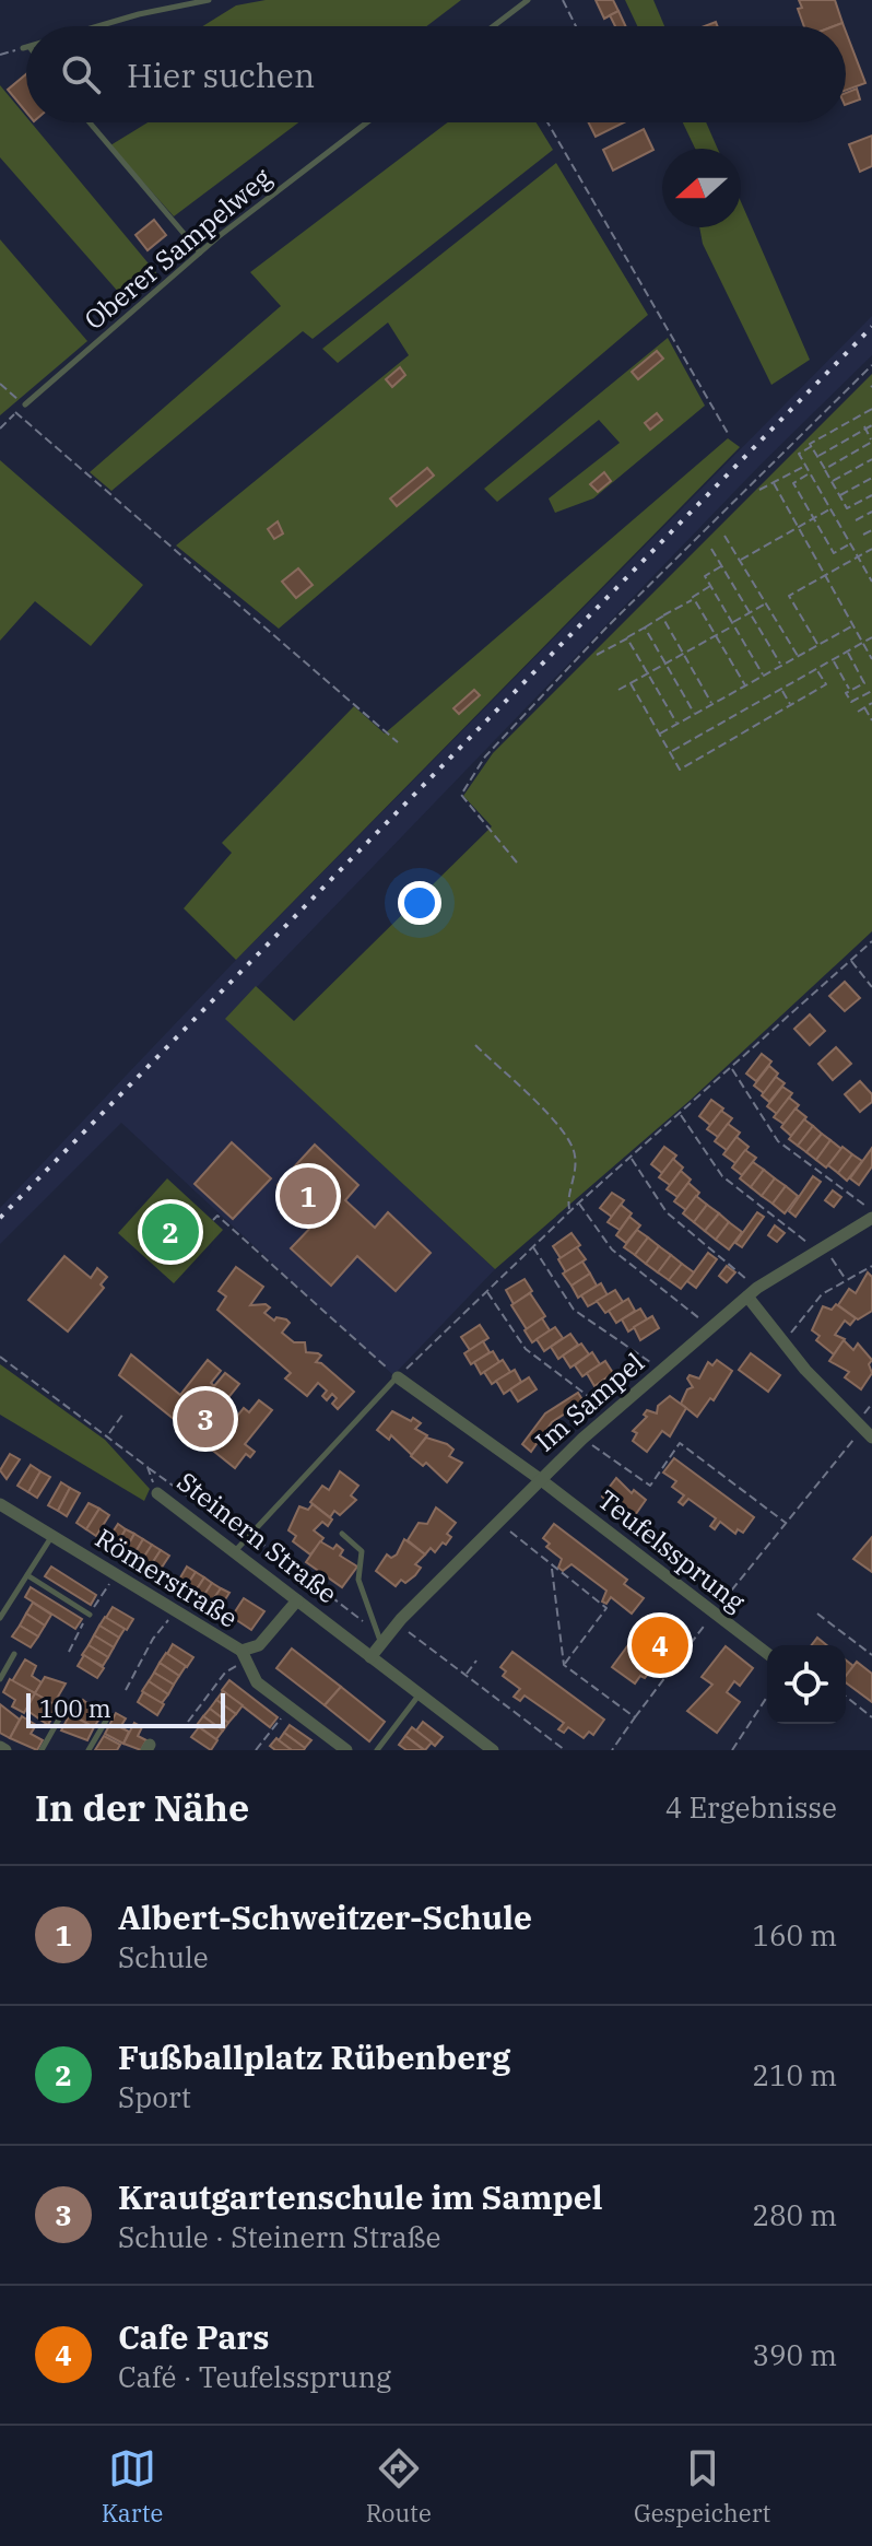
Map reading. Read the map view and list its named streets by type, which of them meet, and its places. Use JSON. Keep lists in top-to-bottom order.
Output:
{
  "streets": {
    "street": [
      "Im Sampel",
      "Steinern Straße",
      "Teufelssprung",
      "Römerstraße"
    ],
    "lane": ["Oberer Sampelweg"]
  },
  "crossings": [
    ["Im Sampel", "Steinern Straße"],
    ["Im Sampel", "Teufelssprung"],
    ["Steinern Straße", "Römerstraße"]
  ],
  "scale_bar": "100 m",
  "north": "left",
  "page": {
    "search": "Hier suchen",
    "pins": [
      "1",
      "2",
      "3",
      "4"
    ],
    "scale": "100 m",
    "heading": ["In der Nähe", "4 Ergebnisse"],
    "list": [
      {
        "mark": "1",
        "name": "Albert-Schweitzer-Schule",
        "note": "Schule",
        "value": "160 m"
      },
      {
        "mark": "2",
        "name": "Fußballplatz Rübenberg",
        "note": "Sport",
        "value": "210 m"
      },
      {
        "mark": "3",
        "name": "Krautgartenschule im Sampel",
        "note": "Schule · Steinern Straße",
        "value": "280 m"
      },
      {
        "mark": "4",
        "name": "Cafe Pars",
        "note": "Café · Teufelssprung",
        "value": "390 m"
      }
    ],
    "nav": ["Karte", "Route", "Gespeichert"]
  }
}
